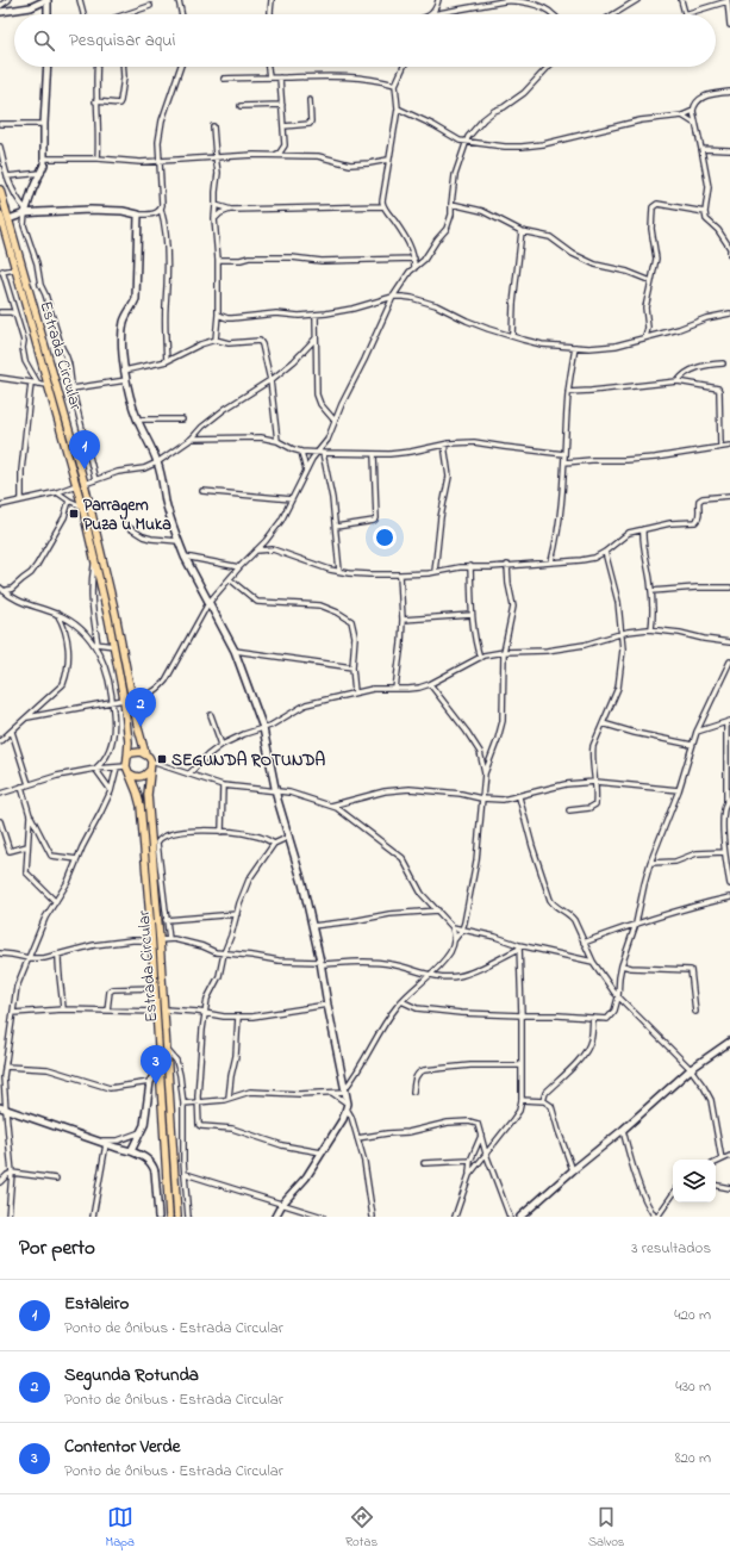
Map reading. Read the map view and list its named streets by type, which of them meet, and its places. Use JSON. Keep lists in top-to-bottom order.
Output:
{
  "streets": {
    "main road": ["Estrada Circular"]
  },
  "places": {
    "transit": ["Parragem Puza u Muka", "SEGUNDA ROTUNDA"]
  },
  "page": {
    "search": "Pesquisar aqui",
    "pins": ["1", "2", "3"],
    "heading": ["Por perto", "3 resultados"],
    "list": [
      {
        "mark": "1",
        "name": "Estaleiro",
        "note": "Ponto de ônibus · Estrada Circular",
        "value": "420 m"
      },
      {
        "mark": "2",
        "name": "Segunda Rotunda",
        "note": "Ponto de ônibus · Estrada Circular",
        "value": "430 m"
      },
      {
        "mark": "3",
        "name": "Contentor Verde",
        "note": "Ponto de ônibus · Estrada Circular",
        "value": "820 m"
      }
    ],
    "nav": ["Mapa", "Rotas", "Salvos"]
  }
}
